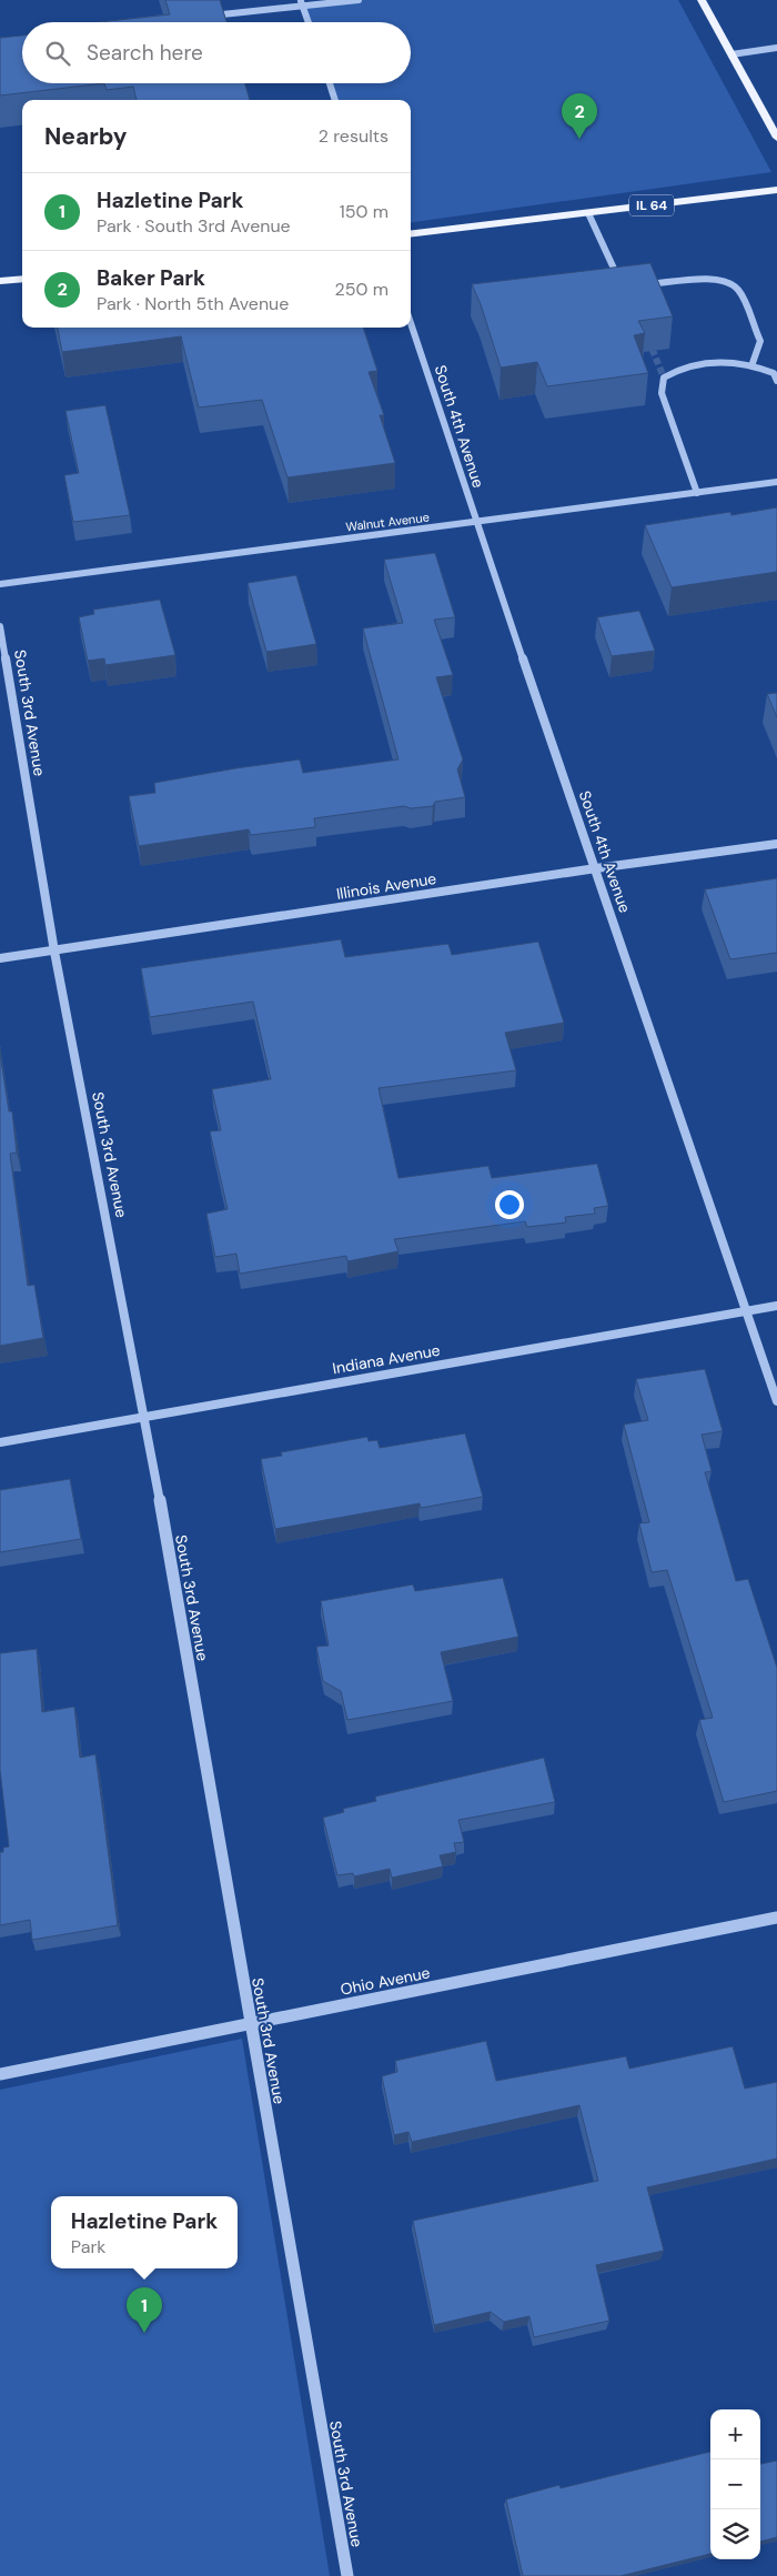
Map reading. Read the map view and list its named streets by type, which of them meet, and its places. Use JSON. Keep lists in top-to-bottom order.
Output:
{
  "streets": {
    "main road": ["IL 64"],
    "street": [
      "South 4th Avenue",
      "Walnut Avenue",
      "South 3rd Avenue",
      "Illinois Avenue",
      "Indiana Avenue",
      "Ohio Avenue"
    ]
  },
  "crossings": [
    ["South 4th Avenue", "Walnut Avenue"],
    ["South 4th Avenue", "Illinois Avenue"],
    ["South 4th Avenue", "Indiana Avenue"],
    ["South 3rd Avenue", "Illinois Avenue"],
    ["South 3rd Avenue", "Indiana Avenue"],
    ["South 3rd Avenue", "Ohio Avenue"]
  ],
  "page": {
    "search": "Search here",
    "pins": ["2", "1"],
    "heading": ["Nearby", "2 results"],
    "list": [
      {
        "mark": "1",
        "name": "Hazletine Park",
        "note": "Park · South 3rd Avenue",
        "value": "150 m"
      },
      {
        "mark": "2",
        "name": "Baker Park",
        "note": "Park · North 5th Avenue",
        "value": "250 m"
      }
    ],
    "popup": ["Hazletine Park", "Park"],
    "map_buttons": ["+", "−"]
  }
}
